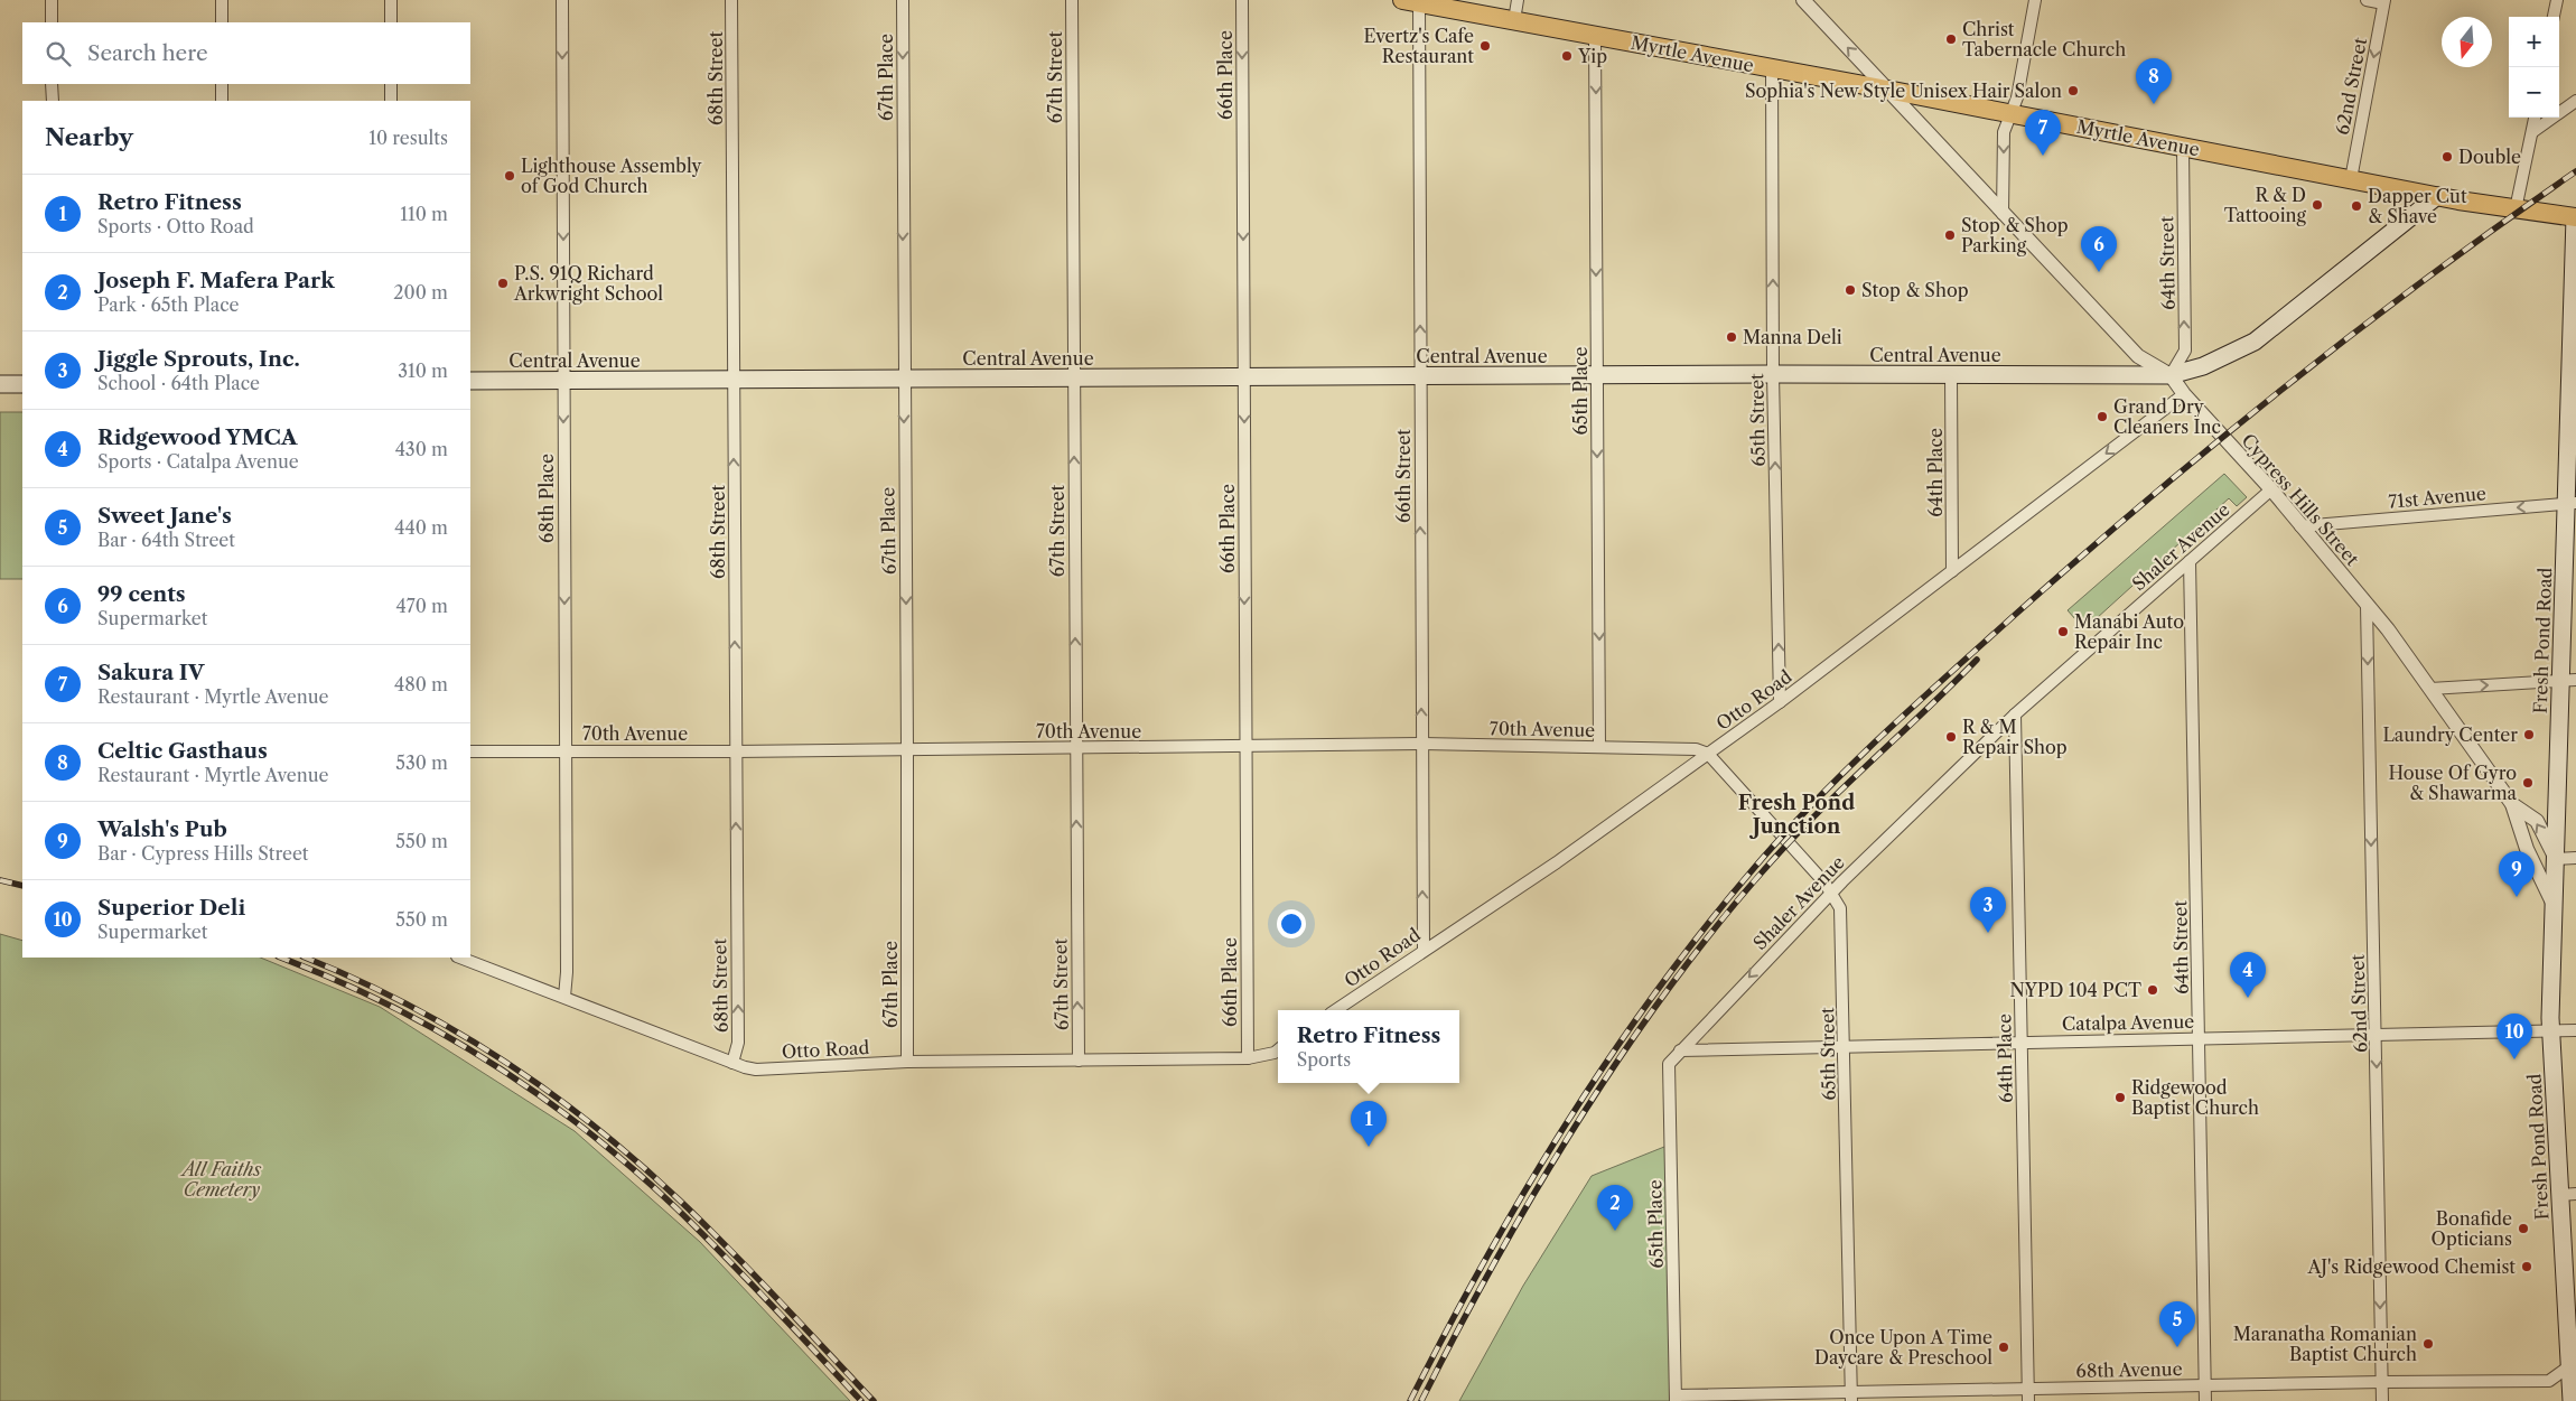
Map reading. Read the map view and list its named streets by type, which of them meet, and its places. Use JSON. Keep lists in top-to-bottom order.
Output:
{
  "streets": {
    "main road": ["Myrtle Avenue", "Central Avenue", "Fresh Pond Road"],
    "street": [
      "66th Place",
      "67th Place",
      "67th Street",
      "68th Street",
      "62nd Street",
      "64th Street",
      "65th Place",
      "65th Street",
      "64th Place",
      "66th Street",
      "71st Avenue",
      "68th Place",
      "Cypress Hills Street",
      "Shaler Avenue",
      "Otto Road",
      "70th Avenue",
      "Catalpa Avenue",
      "68th Avenue"
    ]
  },
  "crossings": [
    ["Myrtle Avenue", "62nd Street"],
    ["Myrtle Avenue", "64th Street"],
    ["Myrtle Avenue", "Central Avenue"],
    ["Myrtle Avenue", "65th Place"],
    ["Myrtle Avenue", "65th Street"],
    ["Myrtle Avenue", "66th Street"],
    ["Myrtle Avenue", "Cypress Hills Street"],
    ["Myrtle Avenue", "Fresh Pond Road"],
    ["66th Place", "Central Avenue"],
    ["66th Place", "Otto Road"],
    ["66th Place", "70th Avenue"],
    ["67th Place", "Central Avenue"],
    ["67th Place", "Otto Road"],
    ["67th Place", "70th Avenue"],
    ["67th Street", "Central Avenue"],
    ["67th Street", "Otto Road"],
    ["67th Street", "70th Avenue"],
    ["68th Street", "Central Avenue"],
    ["68th Street", "Otto Road"],
    ["68th Street", "70th Avenue"],
    ["62nd Street", "Cypress Hills Street"],
    ["62nd Street", "Catalpa Avenue"],
    ["62nd Street", "68th Avenue"],
    ["64th Street", "Central Avenue"],
    ["64th Street", "Cypress Hills Street"],
    ["64th Street", "Shaler Avenue"],
    ["64th Street", "Catalpa Avenue"],
    ["64th Street", "68th Avenue"],
    ["Central Avenue", "65th Place"],
    ["Central Avenue", "65th Street"],
    ["Central Avenue", "64th Place"],
    ["Central Avenue", "66th Street"],
    ["Central Avenue", "68th Place"],
    ["Central Avenue", "Cypress Hills Street"],
    ["65th Place", "Shaler Avenue"],
    ["65th Place", "70th Avenue"],
    ["65th Place", "Catalpa Avenue"],
    ["65th Place", "68th Avenue"],
    ["65th Street", "Shaler Avenue"],
    ["65th Street", "Otto Road"],
    ["65th Street", "70th Avenue"],
    ["65th Street", "Catalpa Avenue"],
    ["65th Street", "68th Avenue"],
    ["64th Place", "Shaler Avenue"],
    ["64th Place", "Otto Road"],
    ["64th Place", "Catalpa Avenue"],
    ["64th Place", "68th Avenue"],
    ["66th Street", "Otto Road"],
    ["66th Street", "70th Avenue"],
    ["71st Avenue", "Cypress Hills Street"],
    ["71st Avenue", "Fresh Pond Road"],
    ["68th Place", "Otto Road"],
    ["68th Place", "70th Avenue"],
    ["Cypress Hills Street", "Shaler Avenue"],
    ["Cypress Hills Street", "Fresh Pond Road"],
    ["Cypress Hills Street", "Otto Road"],
    ["Shaler Avenue", "Catalpa Avenue"],
    ["Fresh Pond Road", "Catalpa Avenue"],
    ["Fresh Pond Road", "68th Avenue"],
    ["Otto Road", "70th Avenue"]
  ],
  "one_way": [
    "66th Place",
    "67th Place",
    "67th Street",
    "68th Street",
    "62nd Street",
    "65th Place",
    "65th Street",
    "66th Street",
    "71st Avenue",
    "68th Place"
  ],
  "districts": ["Fresh Pond Junction"],
  "parks": ["All Faiths Cemetery"],
  "places": [
    "Christ Tabernacle Church",
    "Evertz's Cafe Restaurant",
    "Yip",
    "Sophia's New Style Unisex Hair Salon",
    "Double",
    "Lighthouse Assembly of God Church",
    "R & D Tattooing",
    "Dapper Cut & Shave",
    "Stop & Shop Parking",
    "P.S. 91Q Richard Arkwright School",
    "Stop & Shop",
    "Manna Deli",
    "Grand Dry Cleaners Inc",
    "Manabi Auto Repair Inc",
    "Laundry Center",
    "R & M Repair Shop",
    "House Of Gyro & Shawarma",
    "NYPD 104 PCT",
    "Ridgewood Baptist Church",
    "Bonafide Opticians",
    "AJ's Ridgewood Chemist",
    "Maranatha Romanian Baptist Church",
    "Once Upon A Time Daycare & Preschool"
  ],
  "north": "bottom",
  "page": {
    "map_buttons": ["+", "−"],
    "search": "Search here",
    "pins": [
      "8",
      "7",
      "6",
      "9",
      "3",
      "4",
      "10",
      "1",
      "2",
      "5"
    ],
    "heading": ["Nearby", "10 results"],
    "list": [
      {
        "mark": "1",
        "name": "Retro Fitness",
        "note": "Sports · Otto Road",
        "value": "110 m"
      },
      {
        "mark": "2",
        "name": "Joseph F. Mafera Park",
        "note": "Park · 65th Place",
        "value": "200 m"
      },
      {
        "mark": "3",
        "name": "Jiggle Sprouts, Inc.",
        "note": "School · 64th Place",
        "value": "310 m"
      },
      {
        "mark": "4",
        "name": "Ridgewood YMCA",
        "note": "Sports · Catalpa Avenue",
        "value": "430 m"
      },
      {
        "mark": "5",
        "name": "Sweet Jane's",
        "note": "Bar · 64th Street",
        "value": "440 m"
      },
      {
        "mark": "6",
        "name": "99 cents",
        "note": "Supermarket",
        "value": "470 m"
      },
      {
        "mark": "7",
        "name": "Sakura IV",
        "note": "Restaurant · Myrtle Avenue",
        "value": "480 m"
      },
      {
        "mark": "8",
        "name": "Celtic Gasthaus",
        "note": "Restaurant · Myrtle Avenue",
        "value": "530 m"
      },
      {
        "mark": "9",
        "name": "Walsh's Pub",
        "note": "Bar · Cypress Hills Street",
        "value": "550 m"
      },
      {
        "mark": "10",
        "name": "Superior Deli",
        "note": "Supermarket",
        "value": "550 m"
      }
    ],
    "popup": ["Retro Fitness", "Sports"]
  }
}
